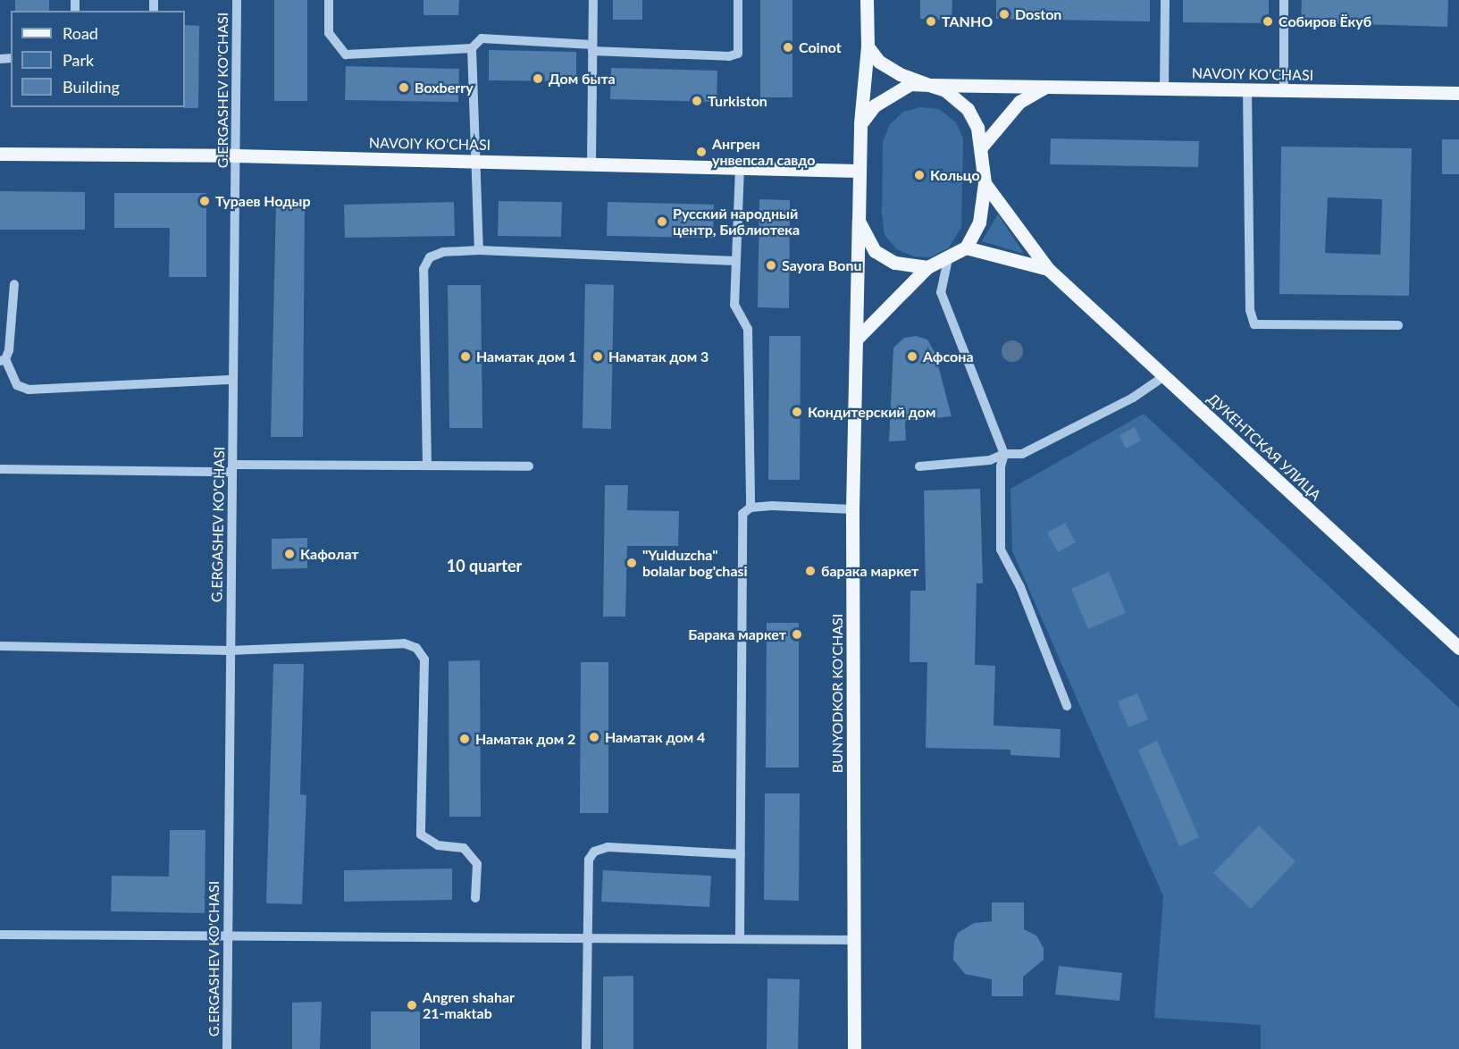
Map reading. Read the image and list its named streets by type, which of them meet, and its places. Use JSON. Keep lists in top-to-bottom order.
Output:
{
  "streets": {
    "main road": ["NAVOIY KO'CHASI", "ДУКЕНТСКАЯ УЛИЦА", "BUNYODKOR KO'CHASI"],
    "street": ["G.ERGASHEV KO'CHASI"]
  },
  "crossings": [
    ["NAVOIY KO'CHASI", "G.ERGASHEV KO'CHASI"],
    ["NAVOIY KO'CHASI", "ДУКЕНТСКАЯ УЛИЦА"],
    ["NAVOIY KO'CHASI", "BUNYODKOR KO'CHASI"],
    ["ДУКЕНТСКАЯ УЛИЦА", "BUNYODKOR KO'CHASI"]
  ],
  "districts": ["10 quarter"],
  "places": [
    "Doston",
    "TANHO",
    "Собиров Ёкуб",
    "Coinot",
    "Дом быта",
    "Boxberry",
    "Turkiston",
    "Ангрен унвепсал савдо",
    "Кольцо",
    "Тураев Нодыр",
    "Русский народный центр, Библиотека",
    "Sayora Bonu",
    "Наматак дом 1",
    "Наматак дом 3",
    "Афсона",
    "Кондитерский дом",
    "Кафолат",
    "\"Yulduzcha\" bolalar bog'chasi",
    "барака маркет",
    "Барака маркет",
    "Наматак дом 4",
    "Наматак дом 2",
    "Angren shahar 21-maktab"
  ],
  "legend": ["Road", "Park", "Building"]
}
